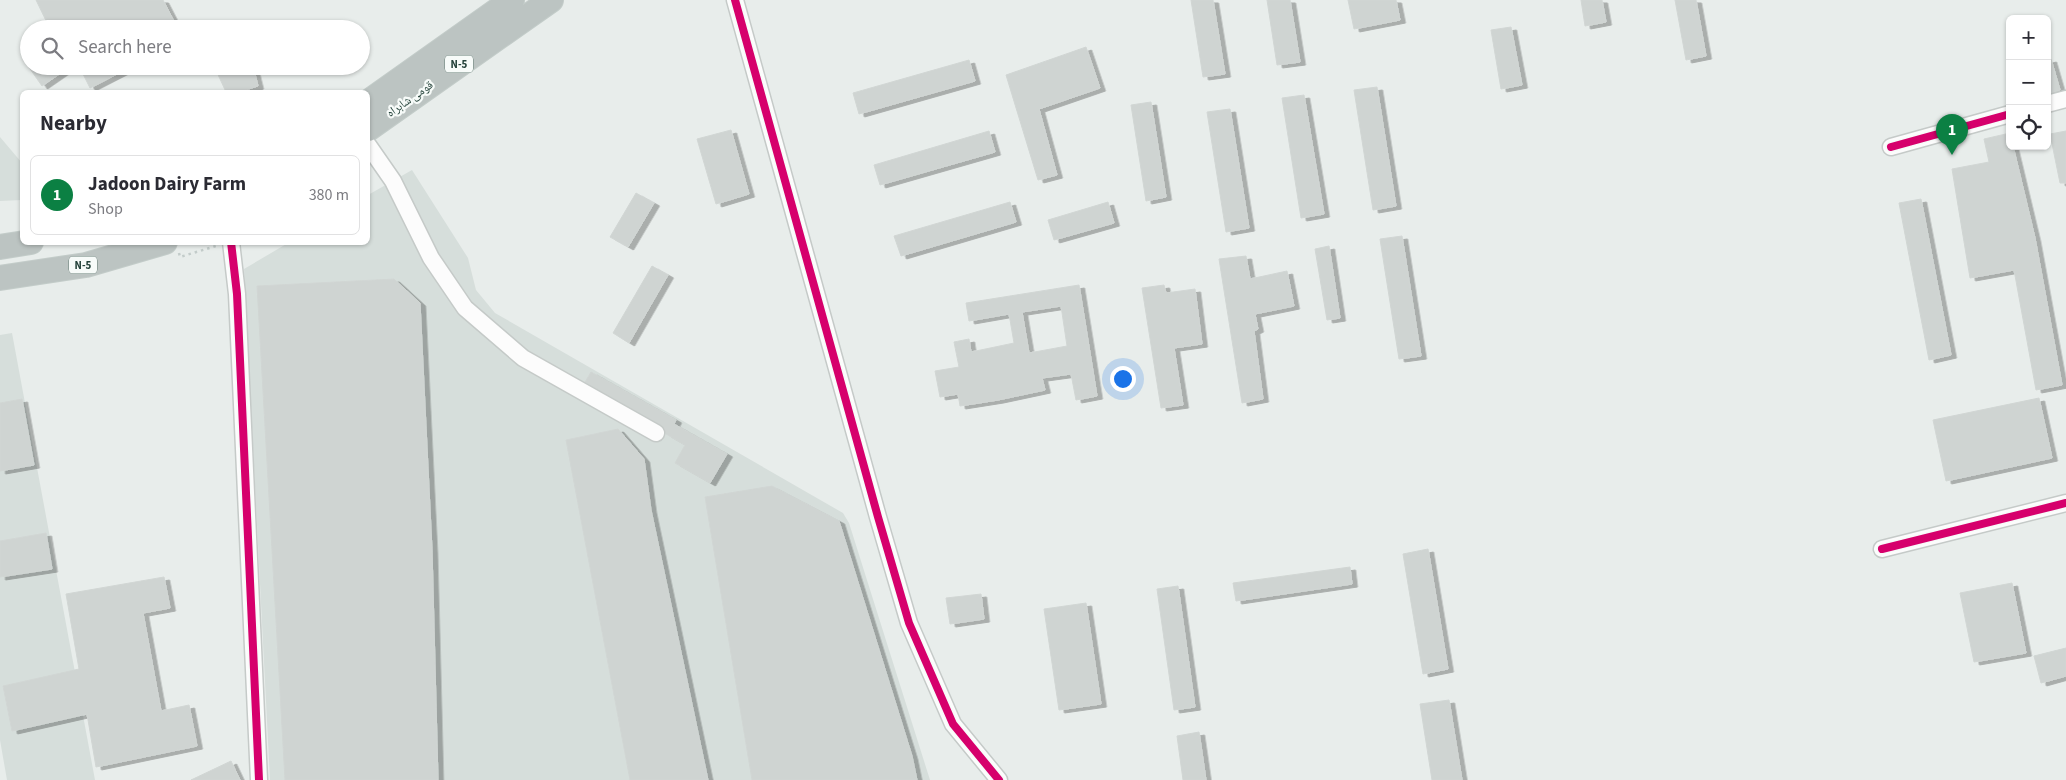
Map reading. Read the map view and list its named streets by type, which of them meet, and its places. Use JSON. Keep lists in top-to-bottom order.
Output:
{
  "streets": {
    "highway": ["N-5", "قومی شاہراہ"]
  },
  "page": {
    "map_buttons": ["+", "−"],
    "search": "Search here",
    "heading": "Nearby",
    "pins": "1",
    "list": [
      {
        "mark": "1",
        "name": "Jadoon Dairy Farm",
        "note": "Shop",
        "value": "380 m"
      }
    ]
  }
}
